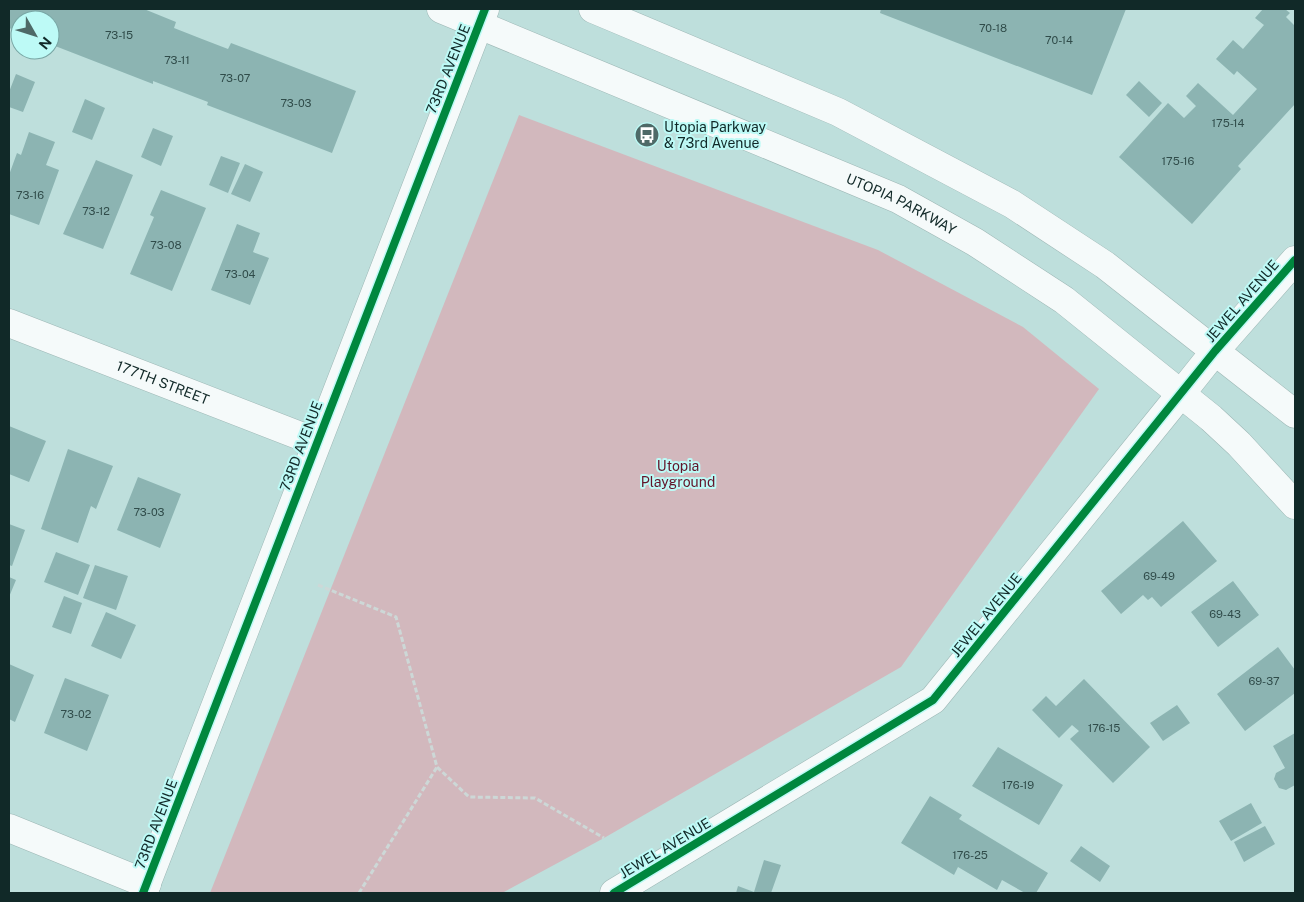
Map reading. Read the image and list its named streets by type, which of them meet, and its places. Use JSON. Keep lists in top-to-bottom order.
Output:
{
  "streets": {
    "street": [
      "73RD AVENUE",
      "UTOPIA PARKWAY",
      "JEWEL AVENUE",
      "177TH STREET"
    ]
  },
  "crossings": [
    ["73RD AVENUE", "UTOPIA PARKWAY"],
    ["73RD AVENUE", "177TH STREET"],
    ["UTOPIA PARKWAY", "JEWEL AVENUE"]
  ],
  "parks": ["Utopia Playground"],
  "places": {
    "bus stop": ["Utopia Parkway & 73rd Avenue"]
  },
  "house_numbers": [
    "70-18",
    "73-15",
    "70-14",
    "73-11",
    "73-07",
    "73-03",
    "175-14",
    "175-16",
    "73-16",
    "73-12",
    "73-08",
    "73-04",
    "73-03",
    "69-49",
    "69-43",
    "69-37",
    "73-02",
    "176-15",
    "176-19",
    "176-25"
  ],
  "north": "bottom right"
}
